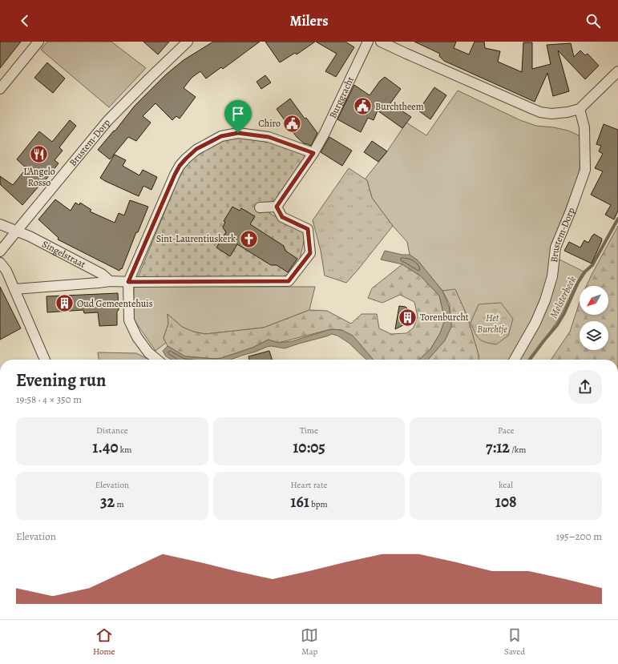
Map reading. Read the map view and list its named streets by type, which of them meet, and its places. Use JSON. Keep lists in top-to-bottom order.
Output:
{
  "streets": {
    "street": ["Burggracht", "Brustem-Dorp", "Singelstraat"]
  },
  "crossings": [
    ["Brustem-Dorp", "Singelstraat"]
  ],
  "water": ["Melsterbeek"],
  "parks": ["Het Burchtje"],
  "places": {
    "public building": ["Burchtheem", "Chiro"],
    "restaurant": ["L'Angelo Rosso"],
    "church": ["Sint-Laurentiuskerk"],
    "building": ["Oud Gemeentehuis", "Torenburcht"]
  },
  "north": "bottom left",
  "page": {
    "header": "Milers",
    "heading": ["Evening run", "19:58 · 4 × 350 m"],
    "stats": [
      ["Distance", "1.40 km"],
      ["Time", "10:05"],
      ["Pace", "7:12 /km"],
      ["Elevation", "32 m"],
      ["Heart rate", "161 bpm"],
      ["kcal", "108"]
    ],
    "chart": ["Elevation", "195–200 m"],
    "tabs": ["Home", "Map", "Saved"]
  }
}
